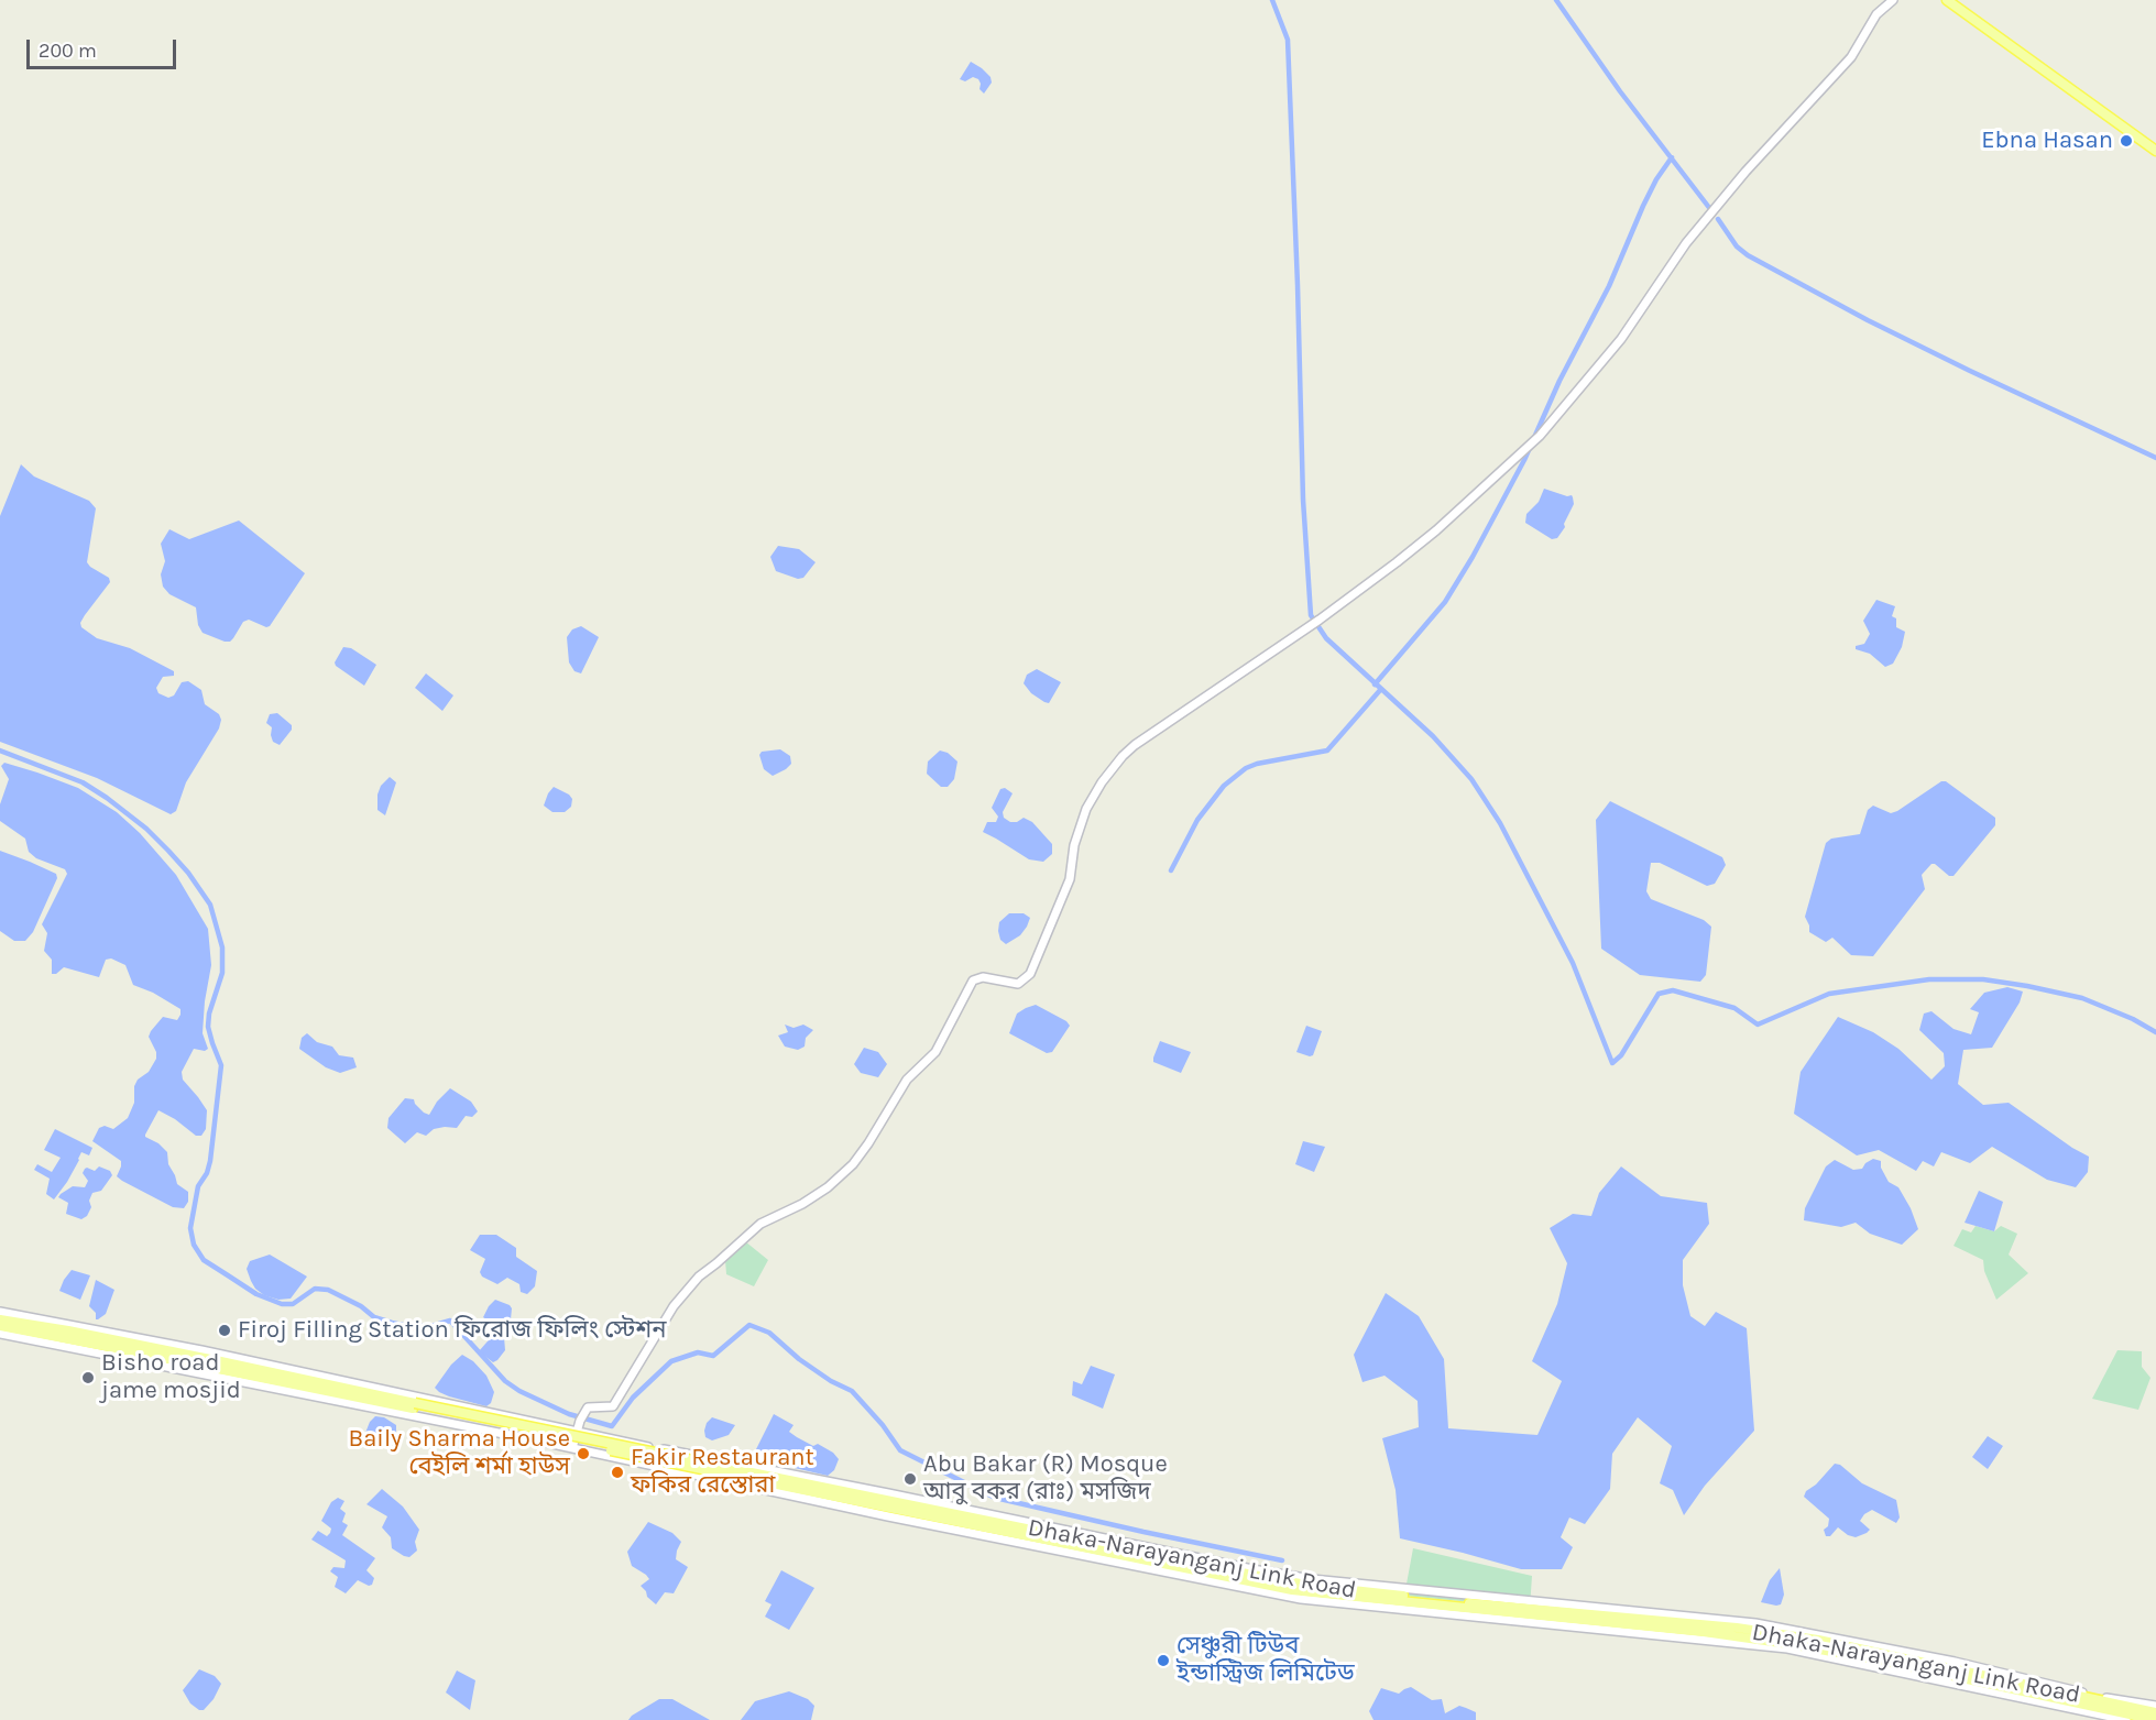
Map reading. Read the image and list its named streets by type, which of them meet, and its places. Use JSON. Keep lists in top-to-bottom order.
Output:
{
  "streets": {
    "main road": ["Dhaka-Narayanganj Link Road"]
  },
  "places": [
    "Ebna Hasan",
    "Firoj Filling Station ফিরোজ ফিলিং স্টেশন",
    "Bisho road jame mosjid",
    "Baily Sharma House বেইলি শর্মা হাউস",
    "Fakir Restaurant ফকির রেস্তোরা",
    "Abu Bakar (R) Mosque আবু বকর (রাঃ) মসজিদ",
    "সেঞ্চুরী টিউব ইন্ডাস্ট্রিজ লিমিটেড"
  ],
  "scale_bar": "200 m"
}
